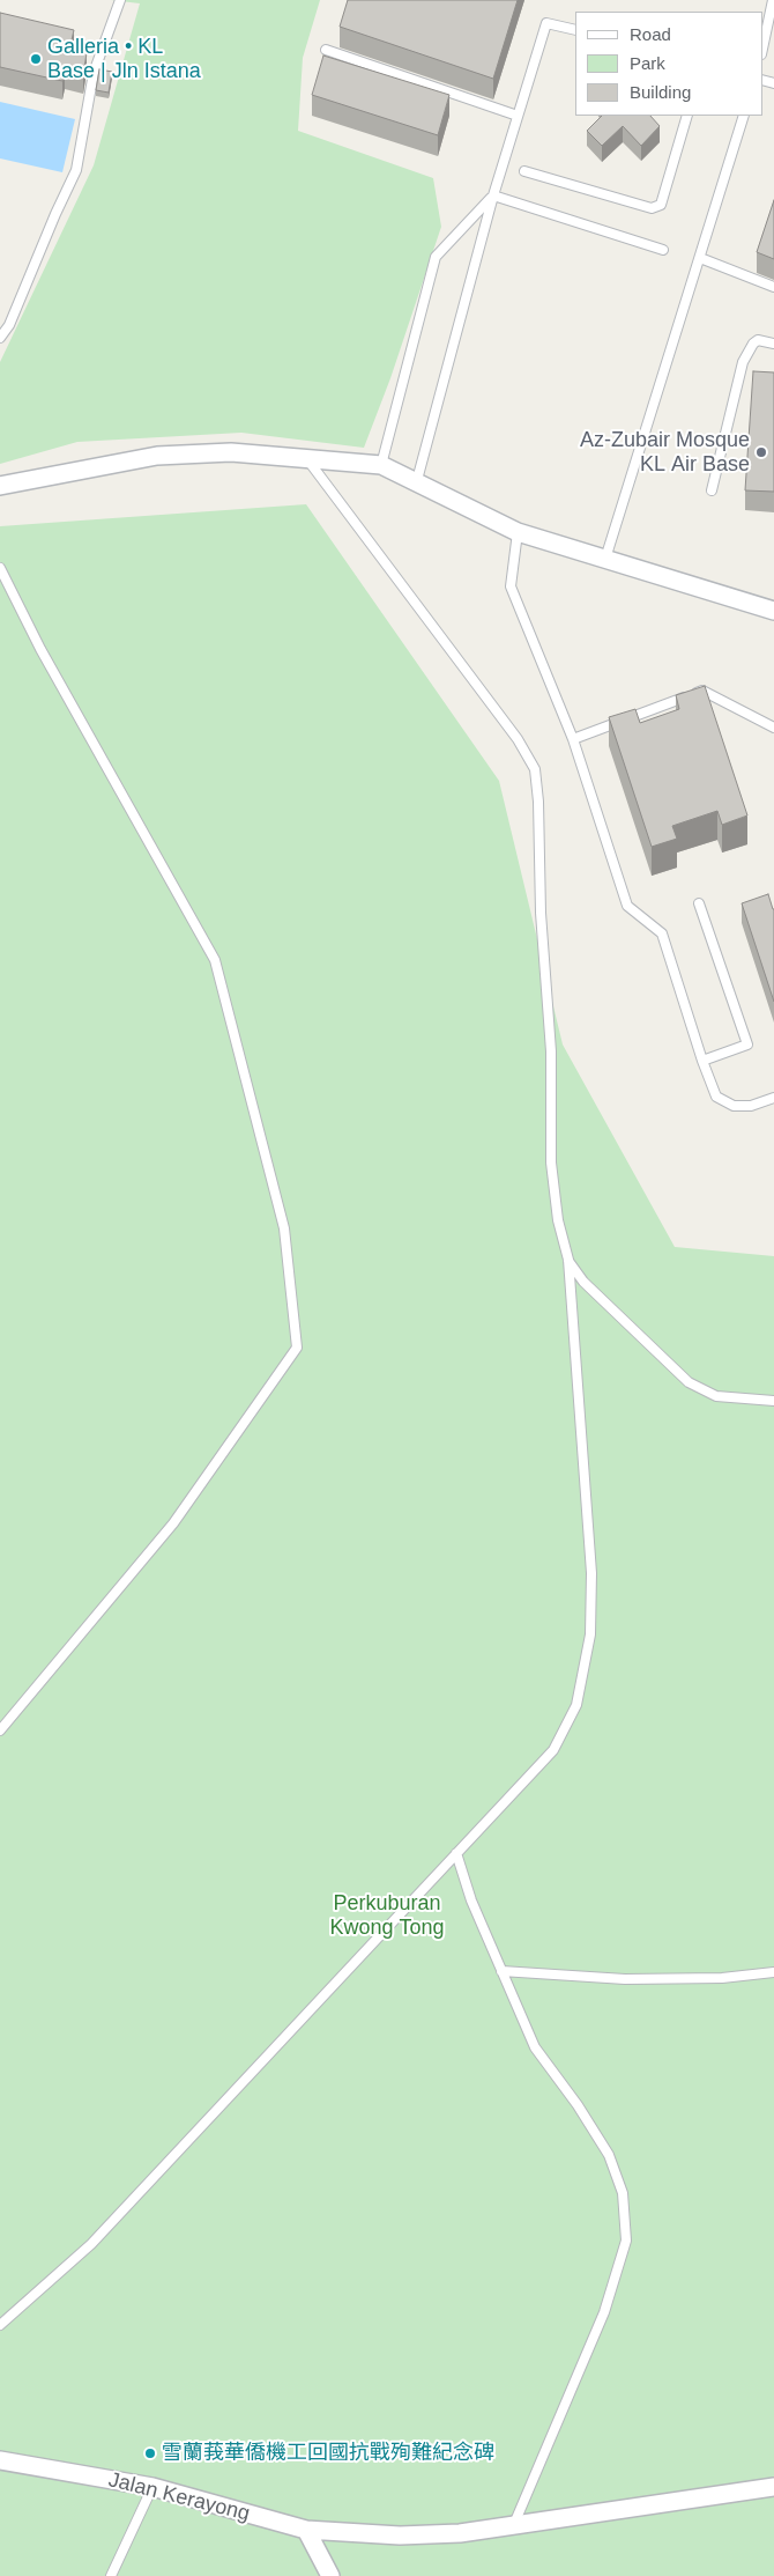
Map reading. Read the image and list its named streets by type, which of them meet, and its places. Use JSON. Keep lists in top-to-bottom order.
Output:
{
  "streets": {
    "street": ["Jalan Kerayong"]
  },
  "parks": ["Perkuburan Kwong Tong"],
  "places": ["Galleria • KL Base | Jln Istana", "Az-Zubair Mosque KL Air Base", "雪蘭莪華僑機工回國抗戰殉難紀念碑"],
  "legend": ["Road", "Park", "Building"]
}
